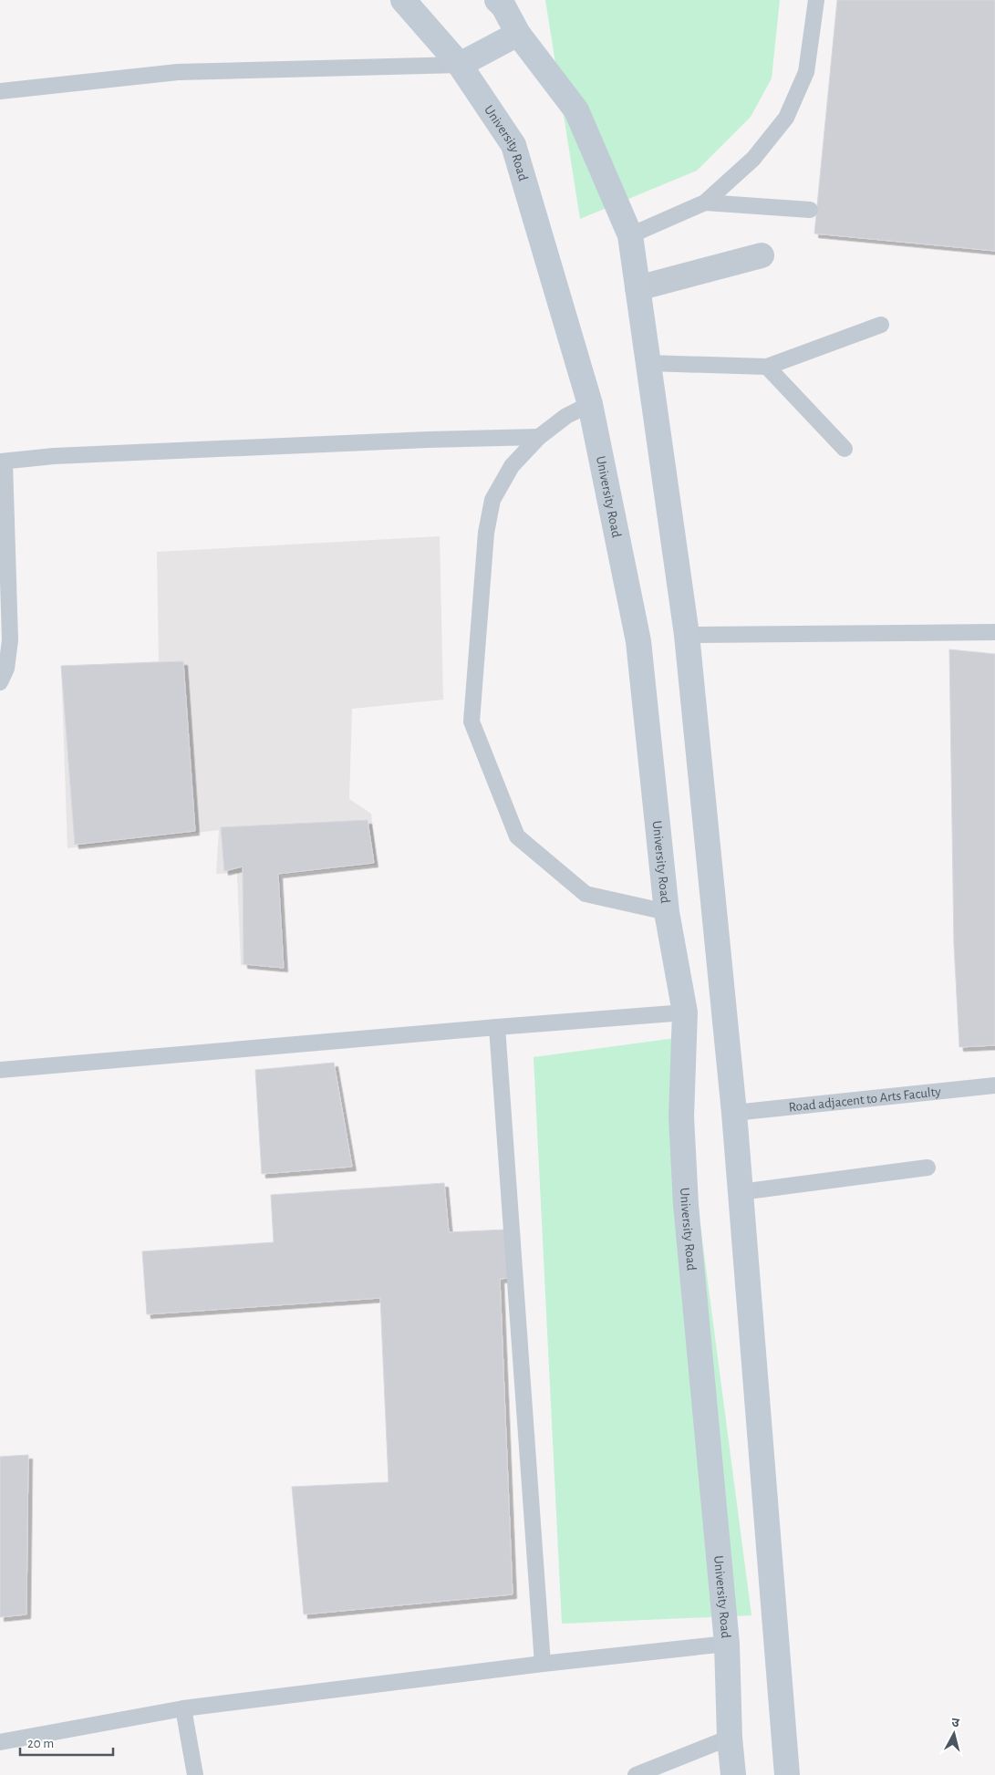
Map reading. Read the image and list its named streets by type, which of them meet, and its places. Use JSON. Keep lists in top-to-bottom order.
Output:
{
  "streets": {
    "main road": ["University Road"],
    "lane": ["Road adjacent to Arts Faculty"]
  },
  "scale_bar": "20 m",
  "north": "top"
}
